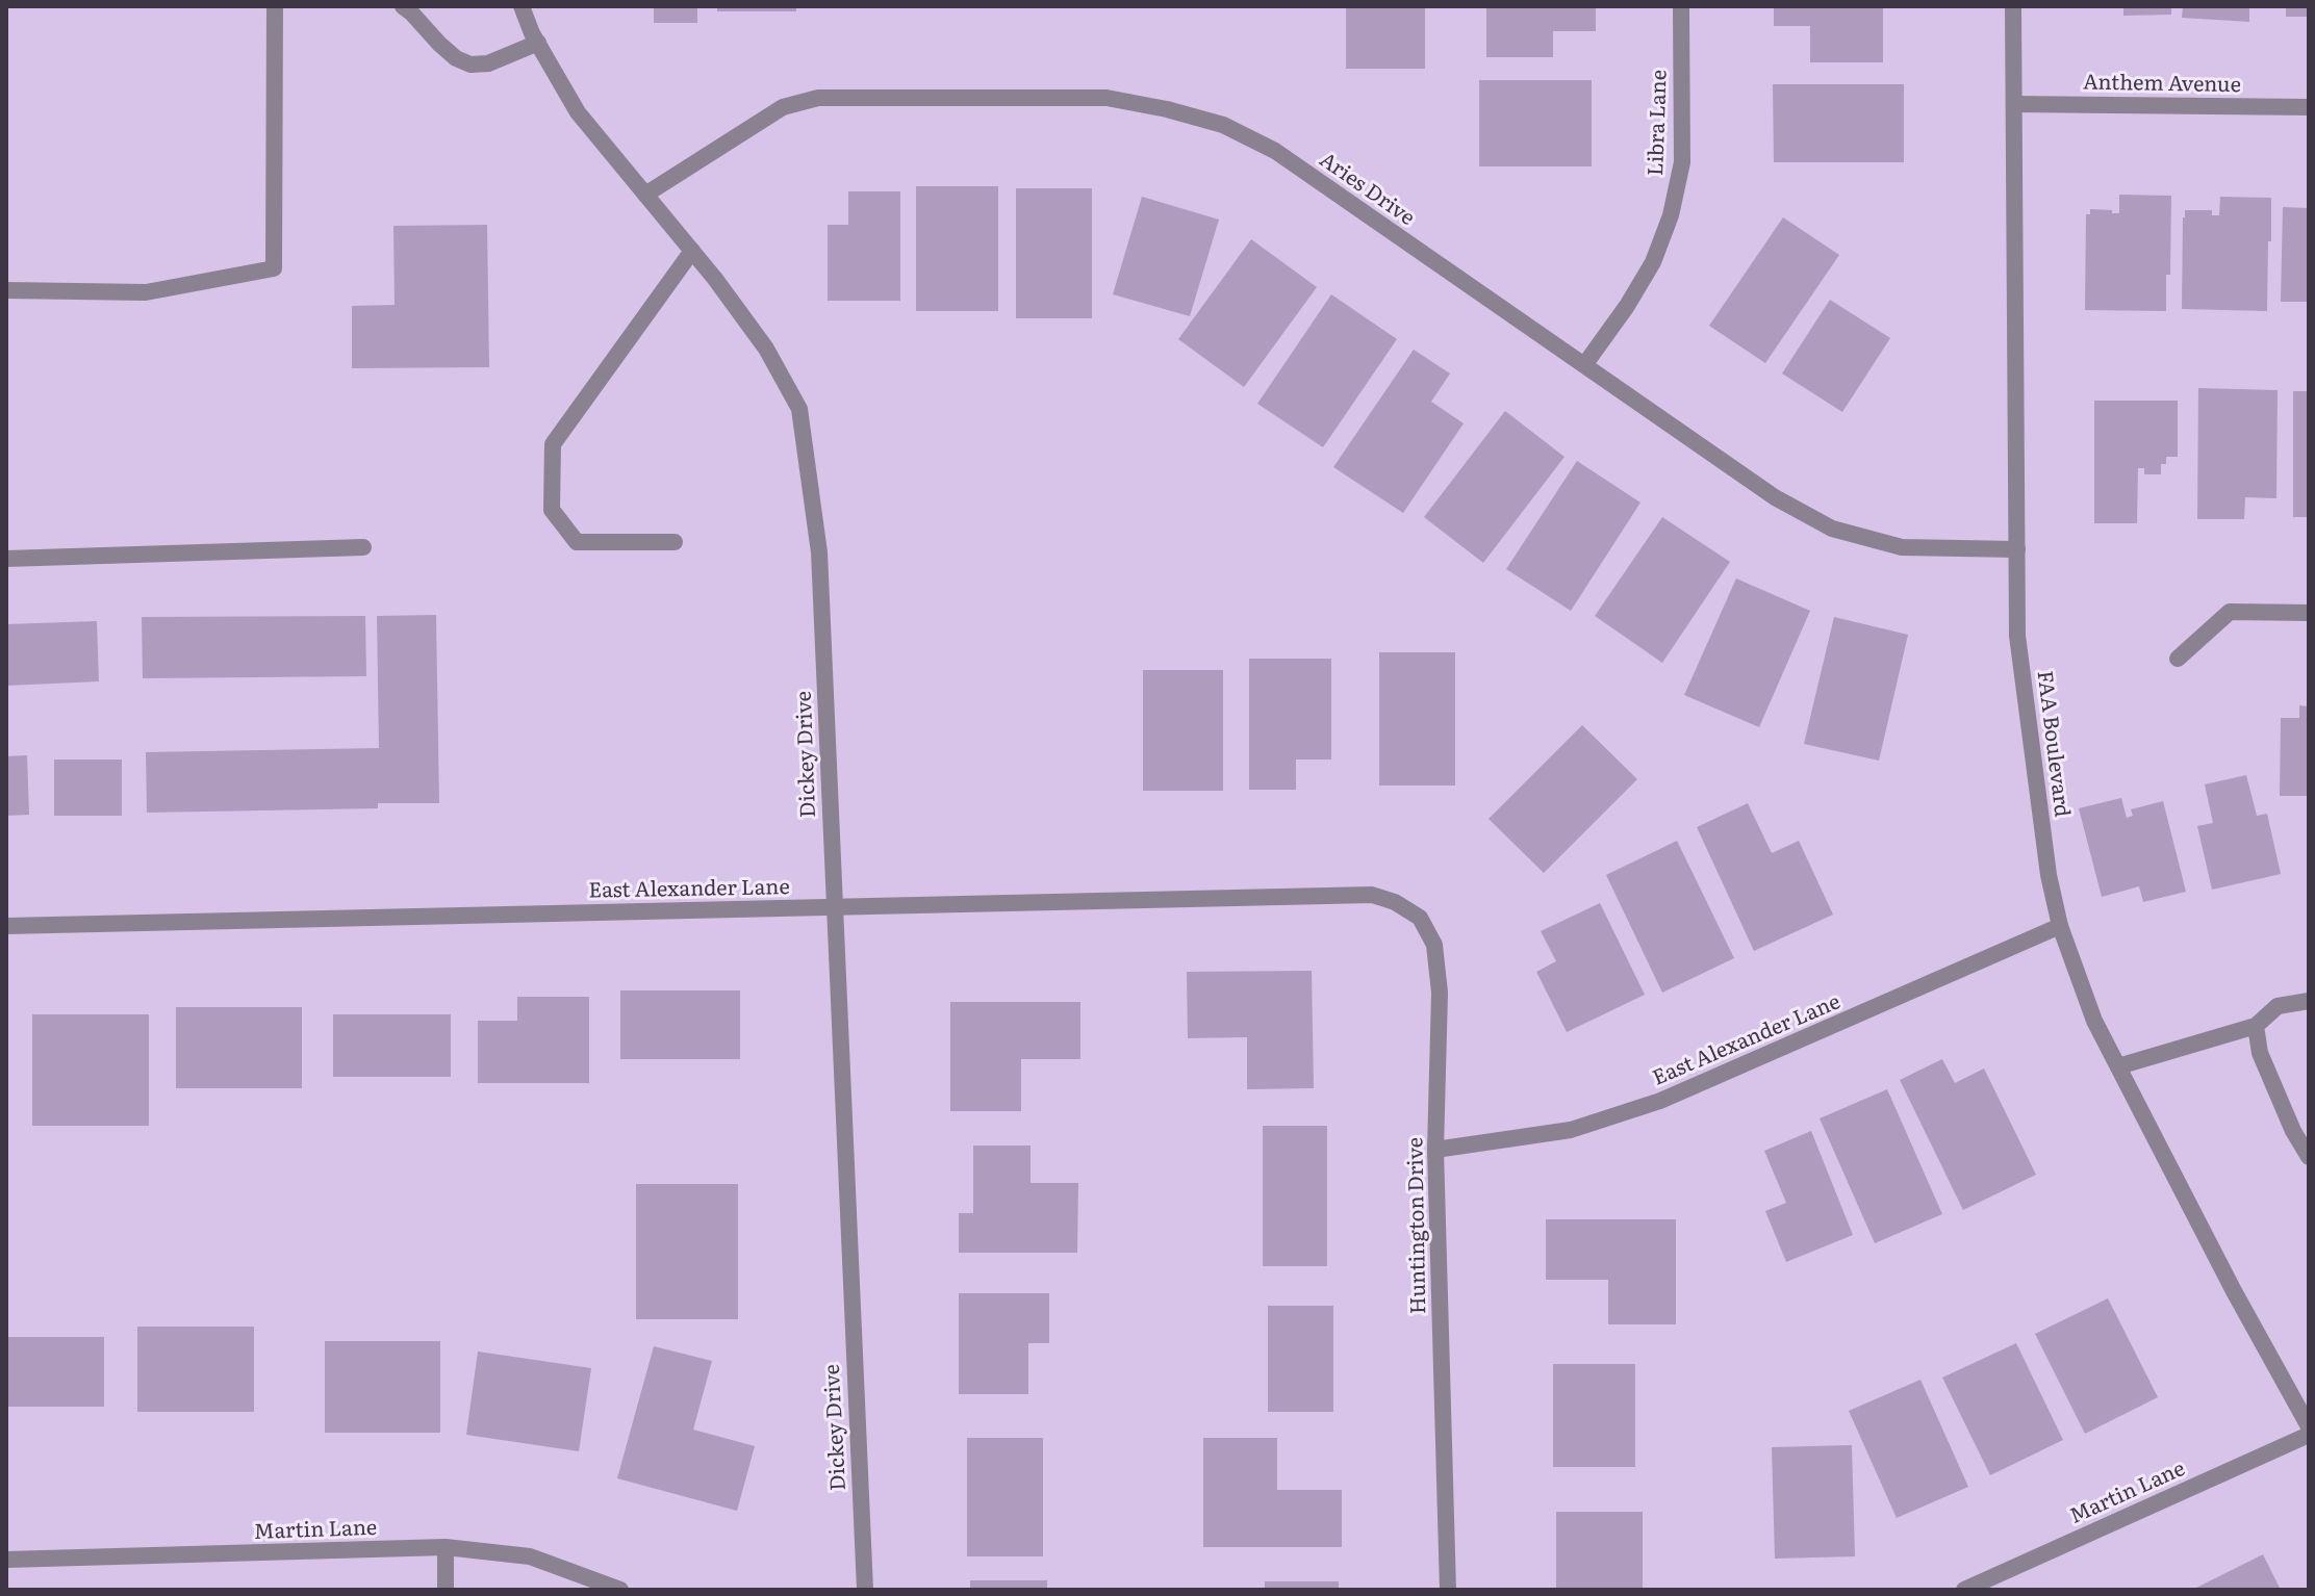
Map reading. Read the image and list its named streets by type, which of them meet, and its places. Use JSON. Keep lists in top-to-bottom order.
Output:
{
  "streets": {
    "street": [
      "Anthem Avenue",
      "Libra Lane",
      "Aries Drive",
      "FAA Boulevard",
      "Dickey Drive",
      "East Alexander Lane",
      "Huntington Drive",
      "Martin Lane"
    ]
  },
  "crossings": [
    ["Anthem Avenue", "FAA Boulevard"],
    ["Libra Lane", "Aries Drive"],
    ["Aries Drive", "FAA Boulevard"],
    ["Aries Drive", "Dickey Drive"],
    ["FAA Boulevard", "East Alexander Lane"],
    ["Dickey Drive", "East Alexander Lane"],
    ["East Alexander Lane", "Huntington Drive"]
  ]
}
